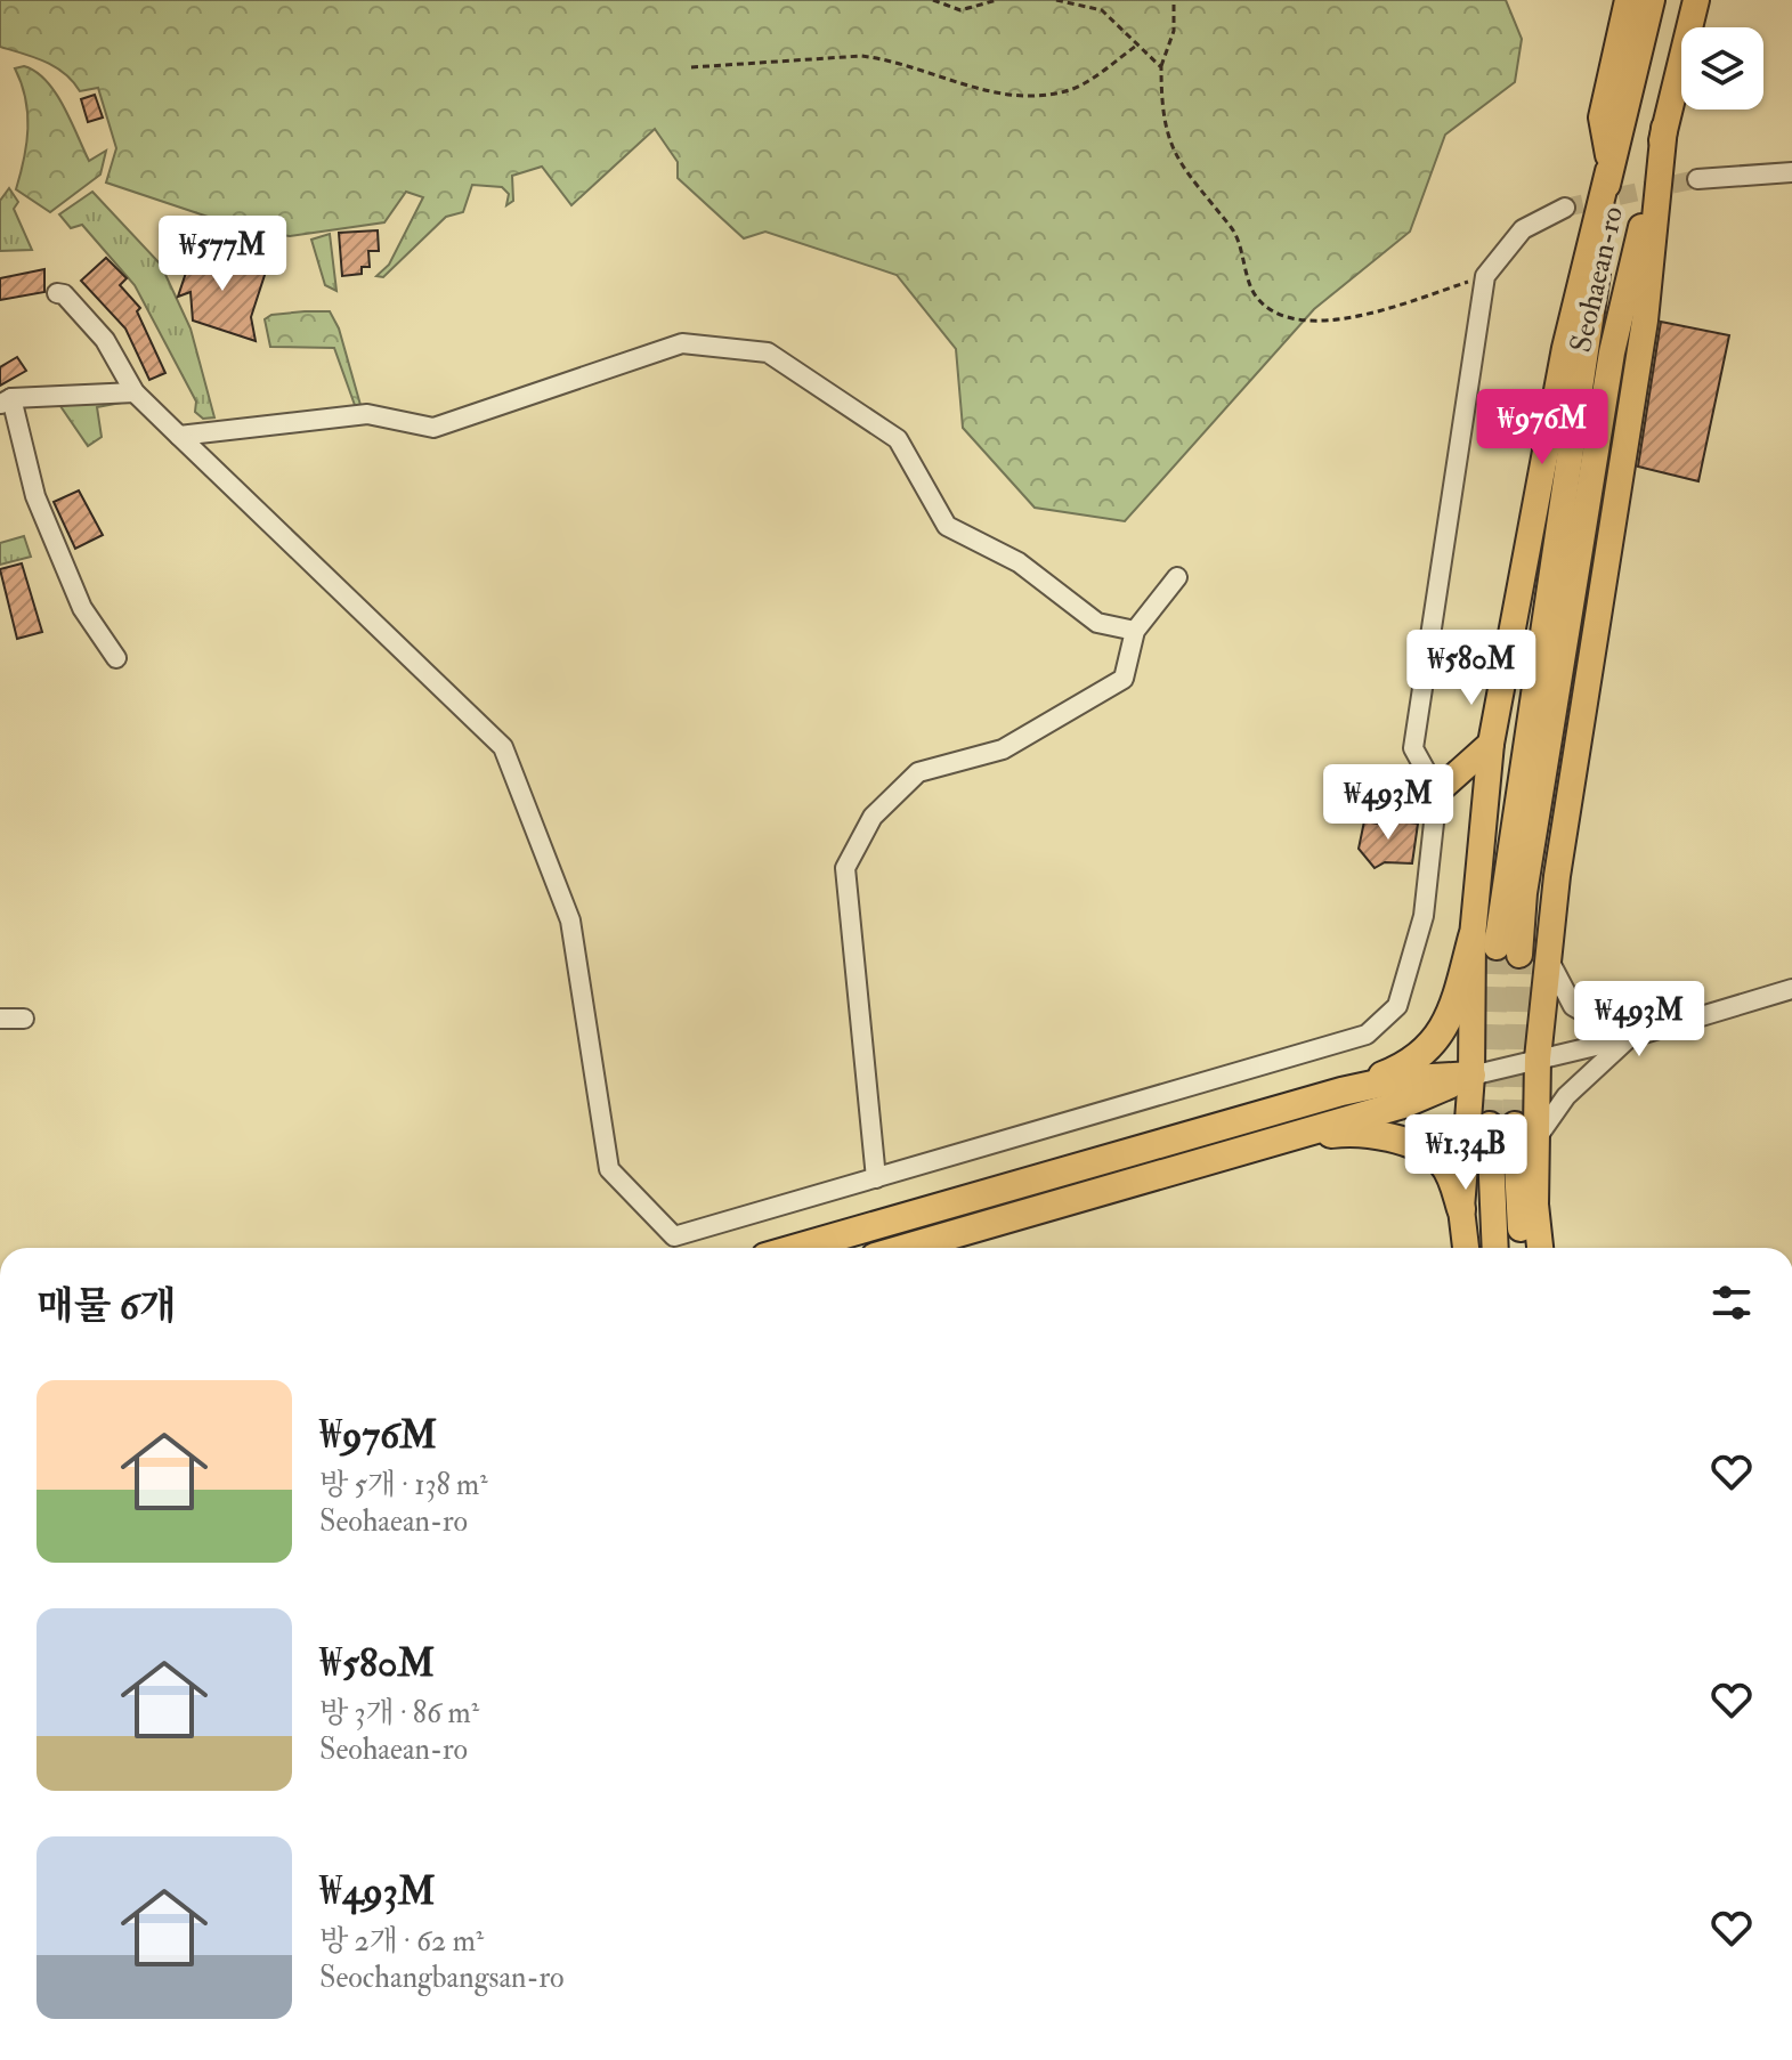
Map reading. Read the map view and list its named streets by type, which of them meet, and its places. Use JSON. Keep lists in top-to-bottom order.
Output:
{
  "streets": {
    "main road": ["Seohaean-ro"]
  },
  "page": {
    "price": [
      "₩577M",
      "₩976M",
      "₩580M",
      "₩493M",
      "₩493M",
      "₩1.34B"
    ],
    "heading": "매물 6개",
    "list": [
      {
        "name": "₩976M",
        "note": "방 5개 · 138 m² · Seohaean-ro"
      },
      {
        "name": "₩580M",
        "note": "방 3개 · 86 m² · Seohaean-ro"
      },
      {
        "name": "₩493M",
        "note": "방 2개 · 62 m² · Seochangbangsan-ro"
      }
    ]
  }
}
